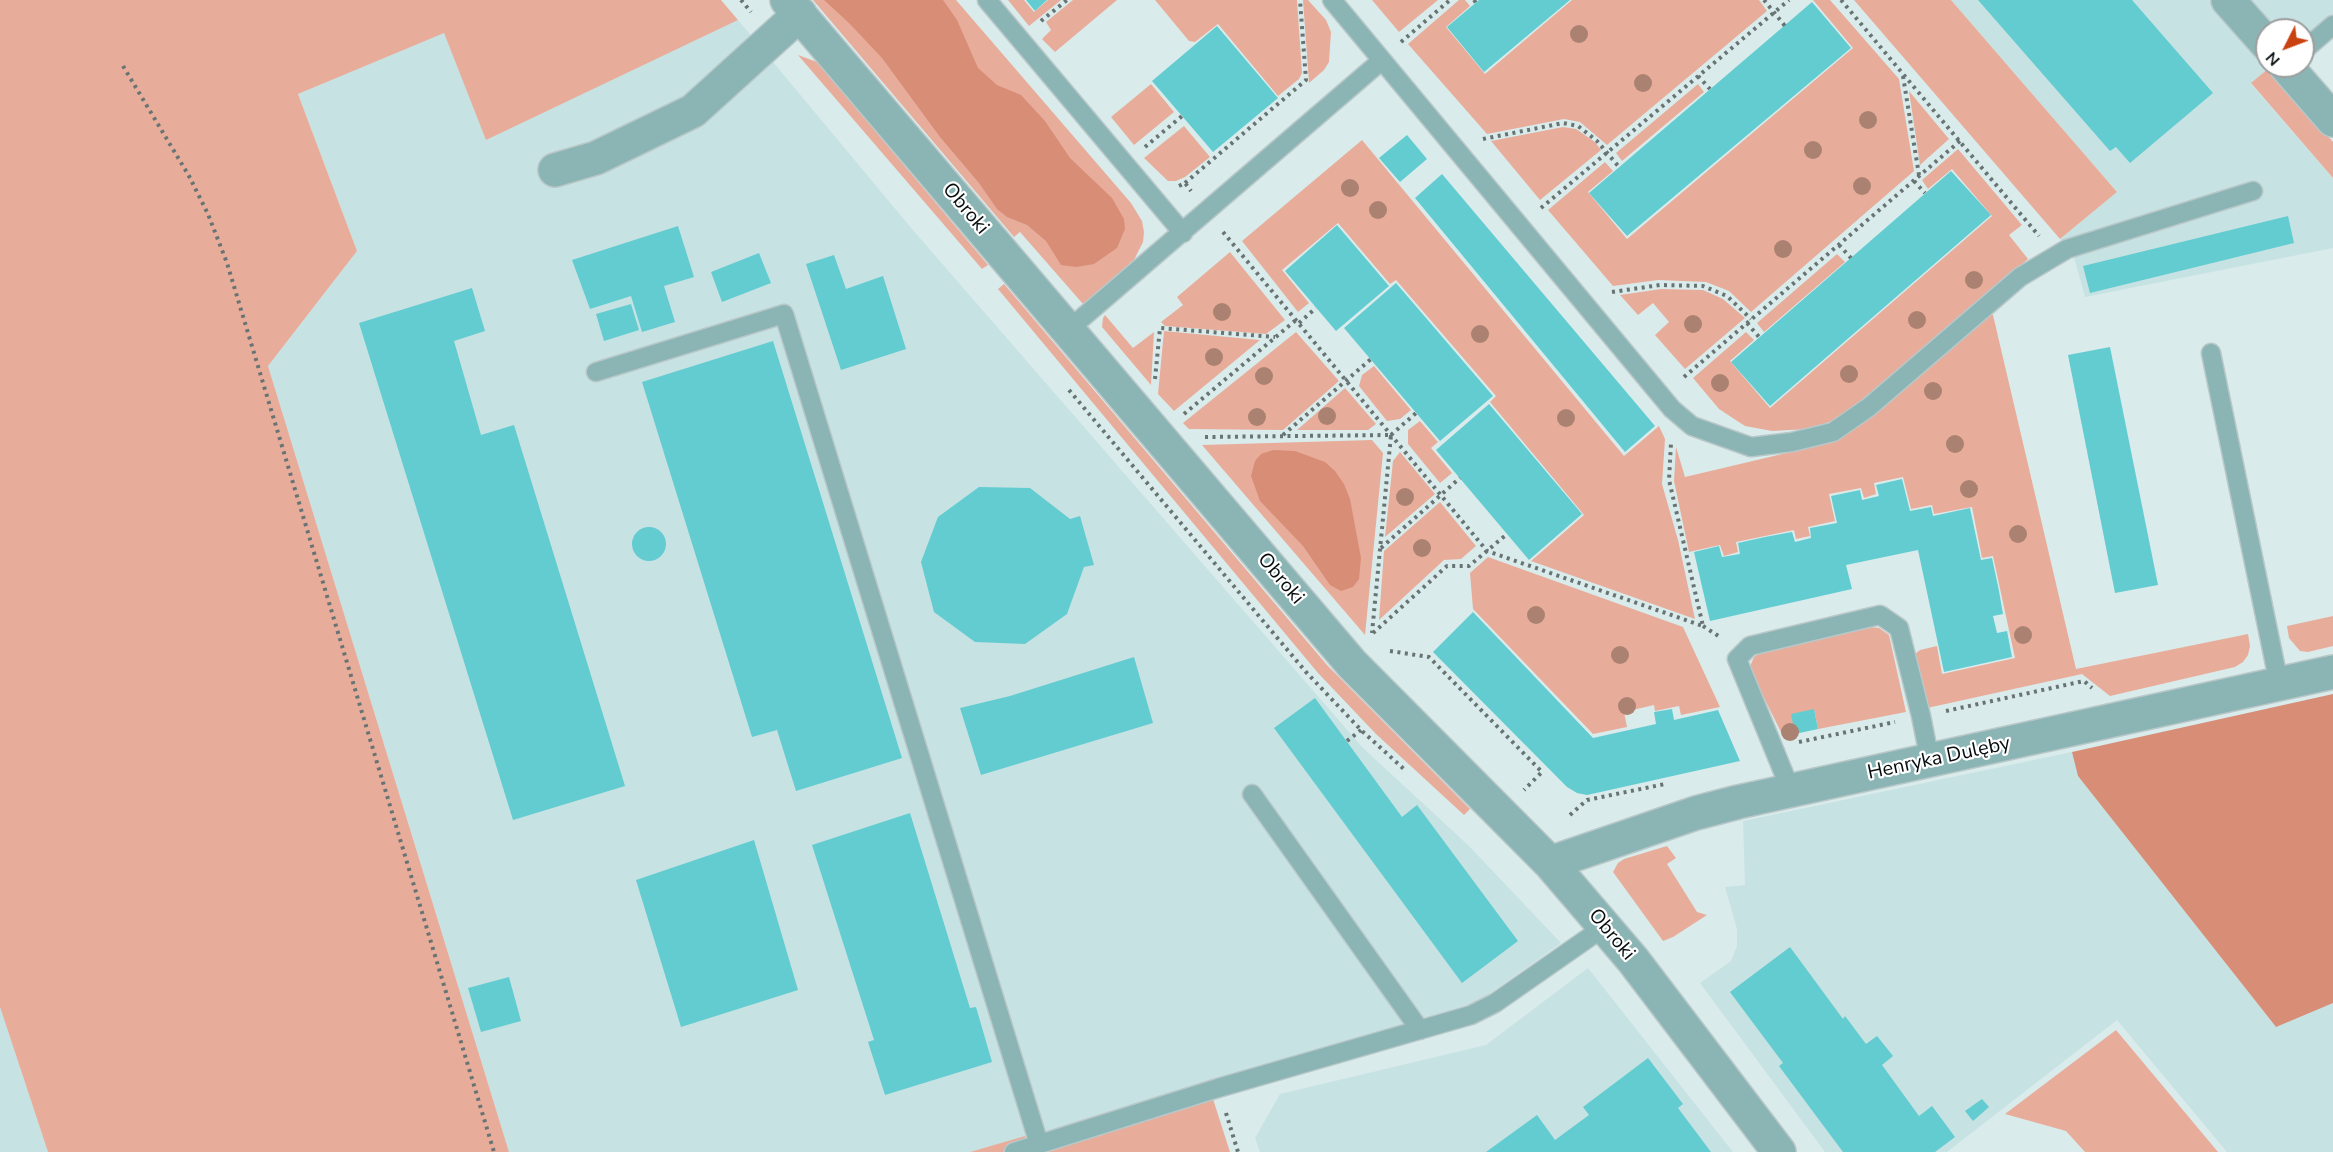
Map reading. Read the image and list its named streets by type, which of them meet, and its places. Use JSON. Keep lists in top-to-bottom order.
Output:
{
  "streets": {
    "street": ["Obroki", "Henryka Dulęby"]
  },
  "crossings": [
    ["Obroki", "Henryka Dulęby"]
  ],
  "north": "bottom left"
}
